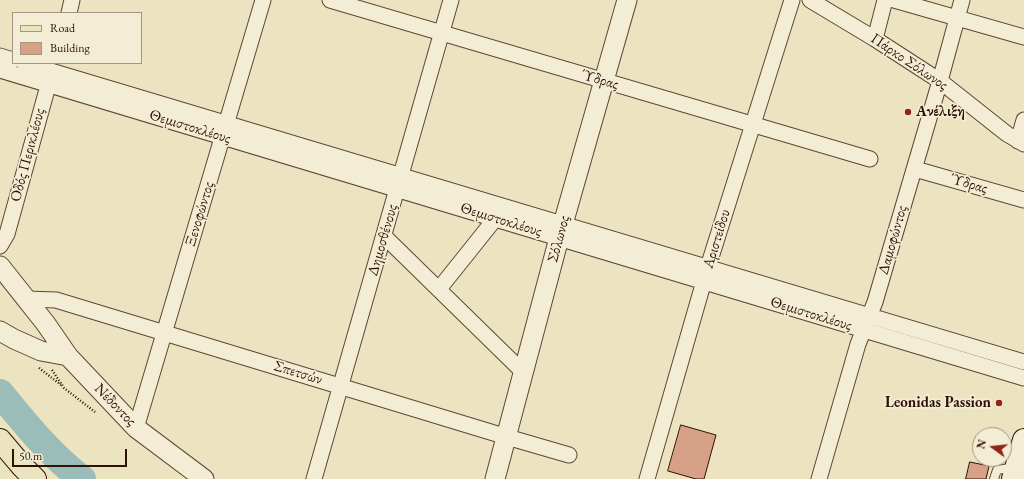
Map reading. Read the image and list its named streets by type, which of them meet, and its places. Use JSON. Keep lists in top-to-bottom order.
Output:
{
  "streets": {
    "street": [
      "Πάρκο Σόλωνος",
      "Ύδρας",
      "Θεμιστοκλέους",
      "Οδός Περικλέους",
      "Ξενοφώντος",
      "Σόλωνος",
      "Αριστείδου",
      "Δημοσθένους",
      "Δαμοφώντος",
      "Σπετσών",
      "Νέδοντος"
    ]
  },
  "crossings": [
    ["Πάρκο Σόλωνος", "Δαμοφώντος"],
    ["Ύδρας", "Σόλωνος"],
    ["Ύδρας", "Αριστείδου"],
    ["Ύδρας", "Δημοσθένους"],
    ["Ύδρας", "Δαμοφώντος"],
    ["Θεμιστοκλέους", "Οδός Περικλέους"],
    ["Θεμιστοκλέους", "Ξενοφώντος"],
    ["Θεμιστοκλέους", "Σόλωνος"],
    ["Θεμιστοκλέους", "Αριστείδου"],
    ["Θεμιστοκλέους", "Δημοσθένους"],
    ["Θεμιστοκλέους", "Δαμοφώντος"],
    ["Ξενοφώντος", "Σπετσών"],
    ["Ξενοφώντος", "Νέδοντος"],
    ["Σόλωνος", "Σπετσών"],
    ["Δημοσθένους", "Σπετσών"],
    ["Σπετσών", "Νέδοντος"]
  ],
  "places": ["Ανέλιξη", "Leonidas Passion"],
  "legend": ["Road", "Building"],
  "scale_bar": "50 m",
  "north": "left"
}
